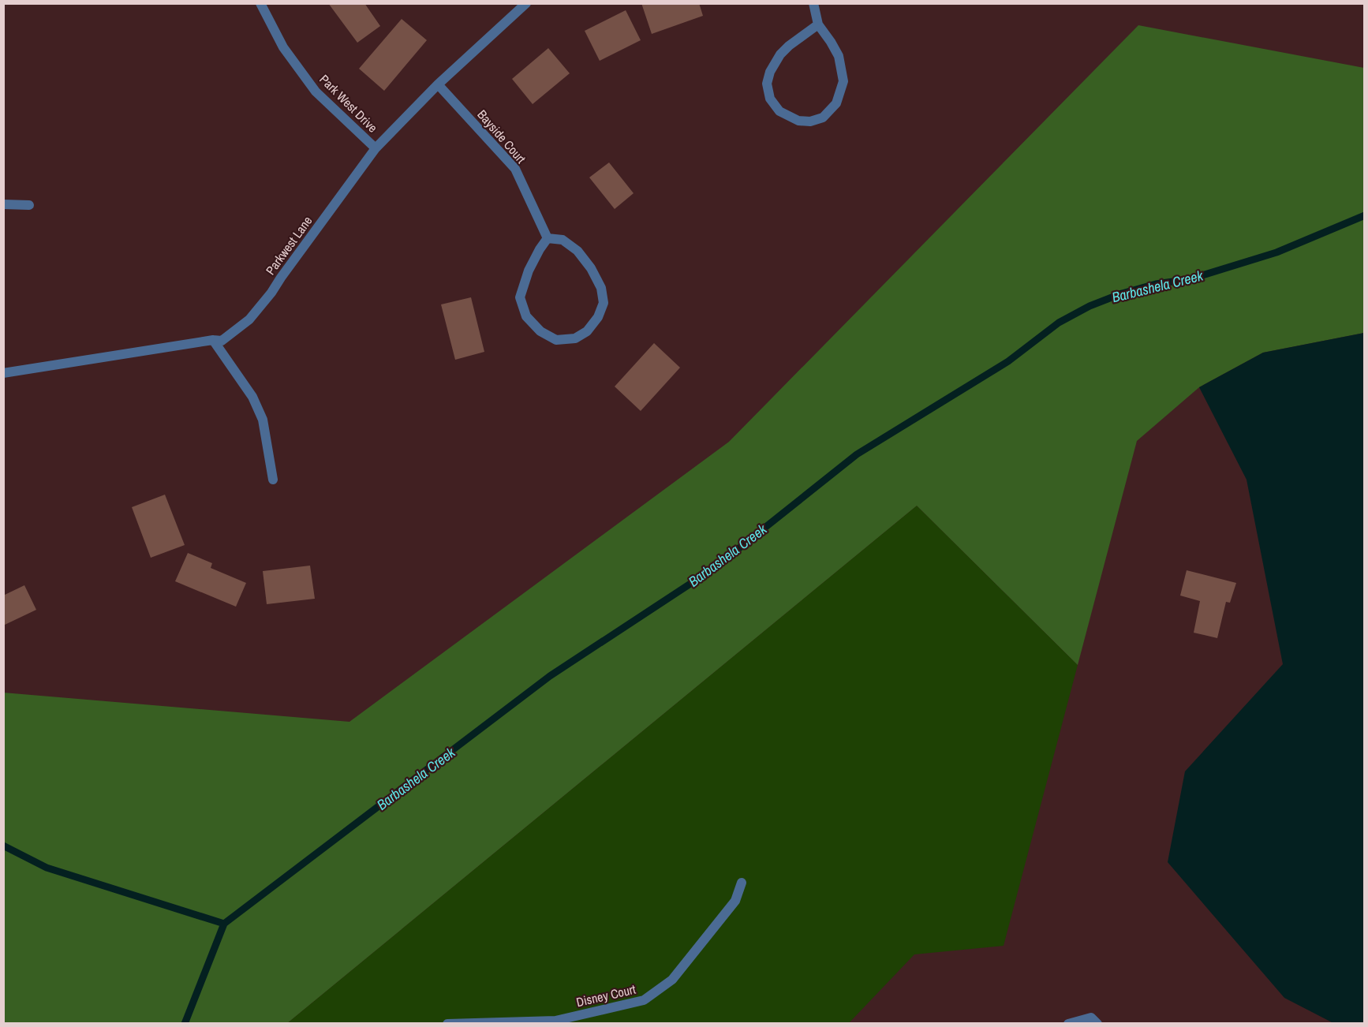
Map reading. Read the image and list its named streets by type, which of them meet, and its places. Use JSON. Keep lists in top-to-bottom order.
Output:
{
  "streets": {
    "street": [
      "Park West Drive",
      "Bayside Court",
      "Parkwest Lane",
      "Disney Court"
    ]
  },
  "crossings": [
    ["Park West Drive", "Parkwest Lane"],
    ["Bayside Court", "Parkwest Lane"]
  ],
  "water": ["Barbashela Creek"]
}
